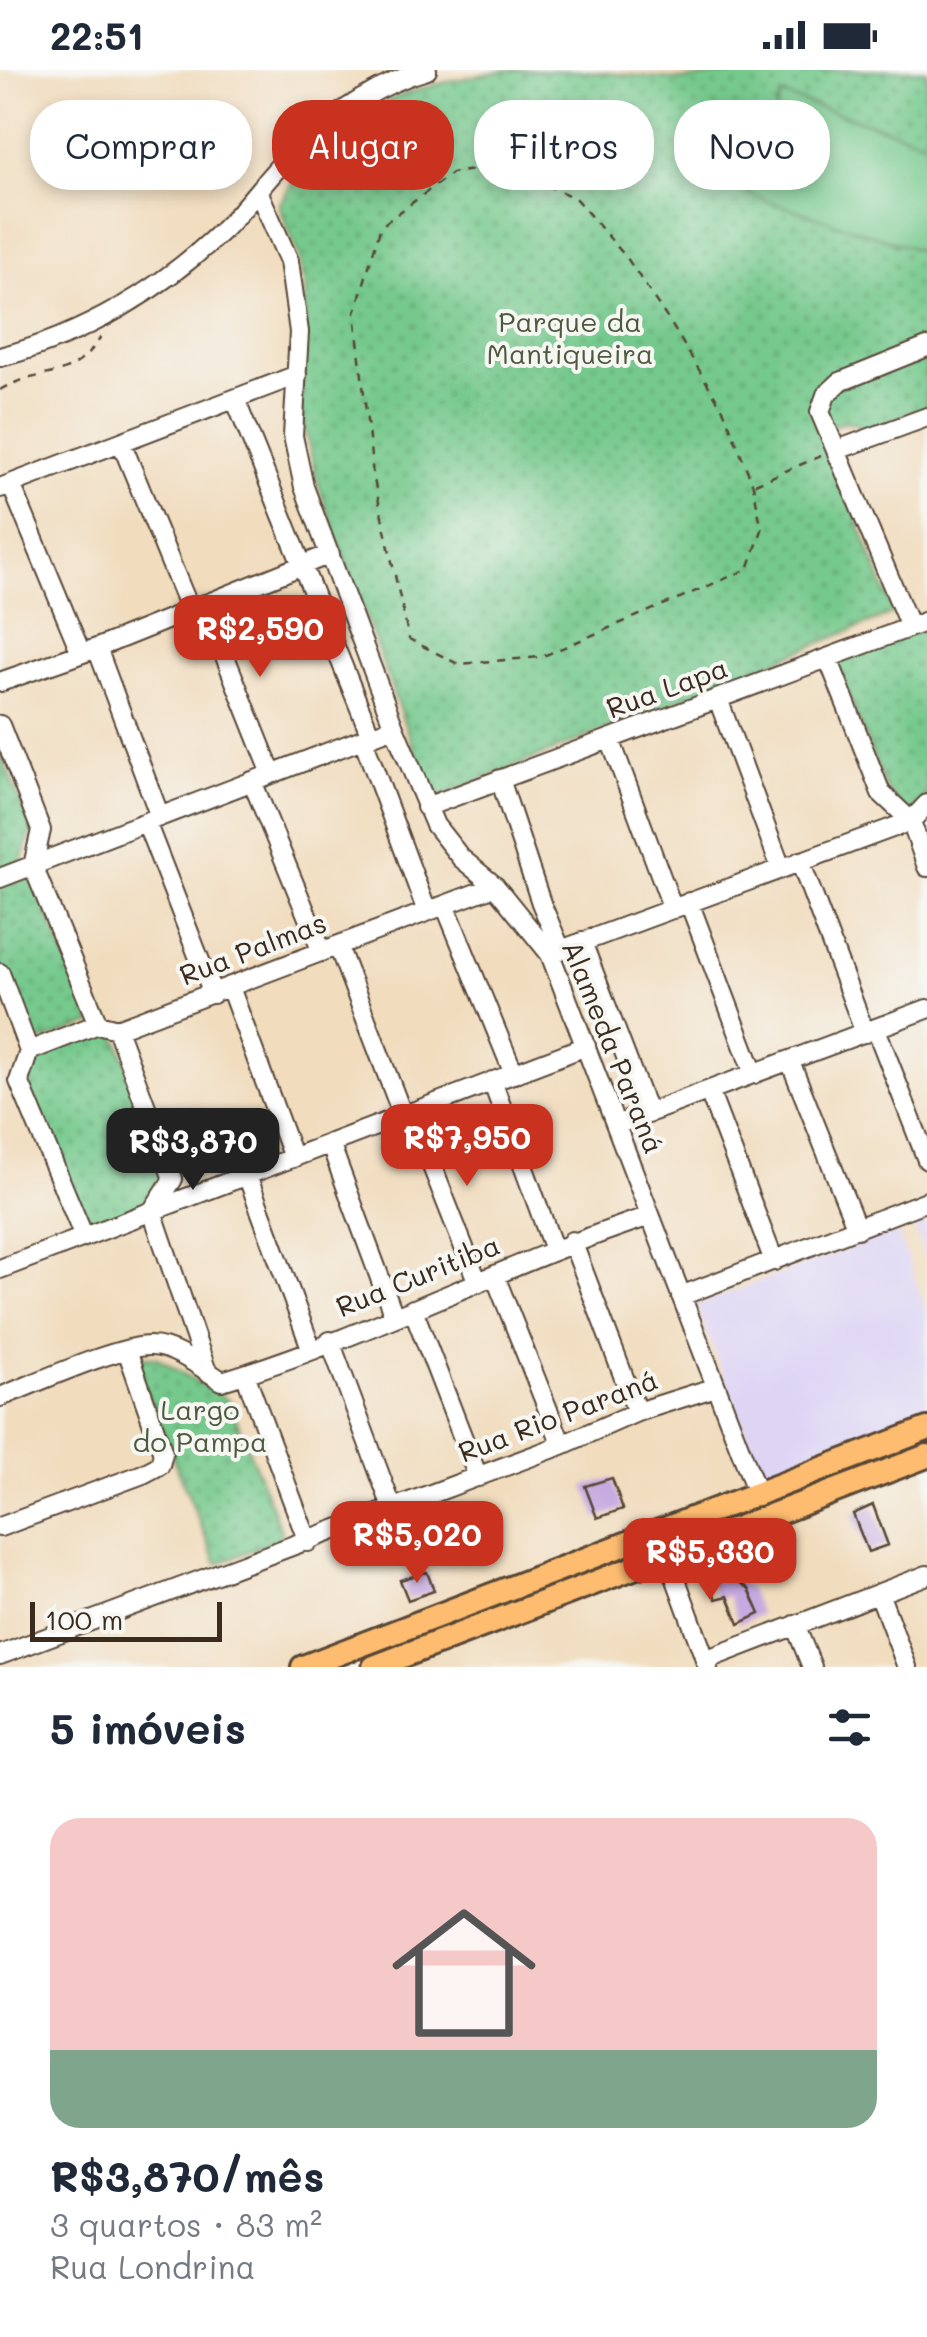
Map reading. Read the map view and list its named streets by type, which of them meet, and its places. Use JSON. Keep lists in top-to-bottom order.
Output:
{
  "streets": {
    "street": [
      "Rua Lapa",
      "Rua Palmas",
      "Alameda Paraná",
      "Rua Curitiba",
      "Rua Rio Paraná"
    ]
  },
  "crossings": [
    ["Rua Lapa", "Alameda Paraná"],
    ["Rua Palmas", "Alameda Paraná"],
    ["Alameda Paraná", "Rua Curitiba"],
    ["Alameda Paraná", "Rua Rio Paraná"]
  ],
  "parks": ["Parque da Mantiqueira", "Largo do Pampa"],
  "scale_bar": "100 m",
  "page": {
    "status": "22:51",
    "chip": [
      "Comprar",
      "Alugar",
      "Filtros",
      "Novo"
    ],
    "price": [
      "R$2,590",
      "R$7,950",
      "R$3,870",
      "R$5,020",
      "R$5,330"
    ],
    "scale": "100 m",
    "heading": "5 imóveis",
    "list": [
      {
        "name": "R$3,870/mês",
        "note": "3 quartos · 83 m² · Rua Londrina"
      }
    ]
  }
}
